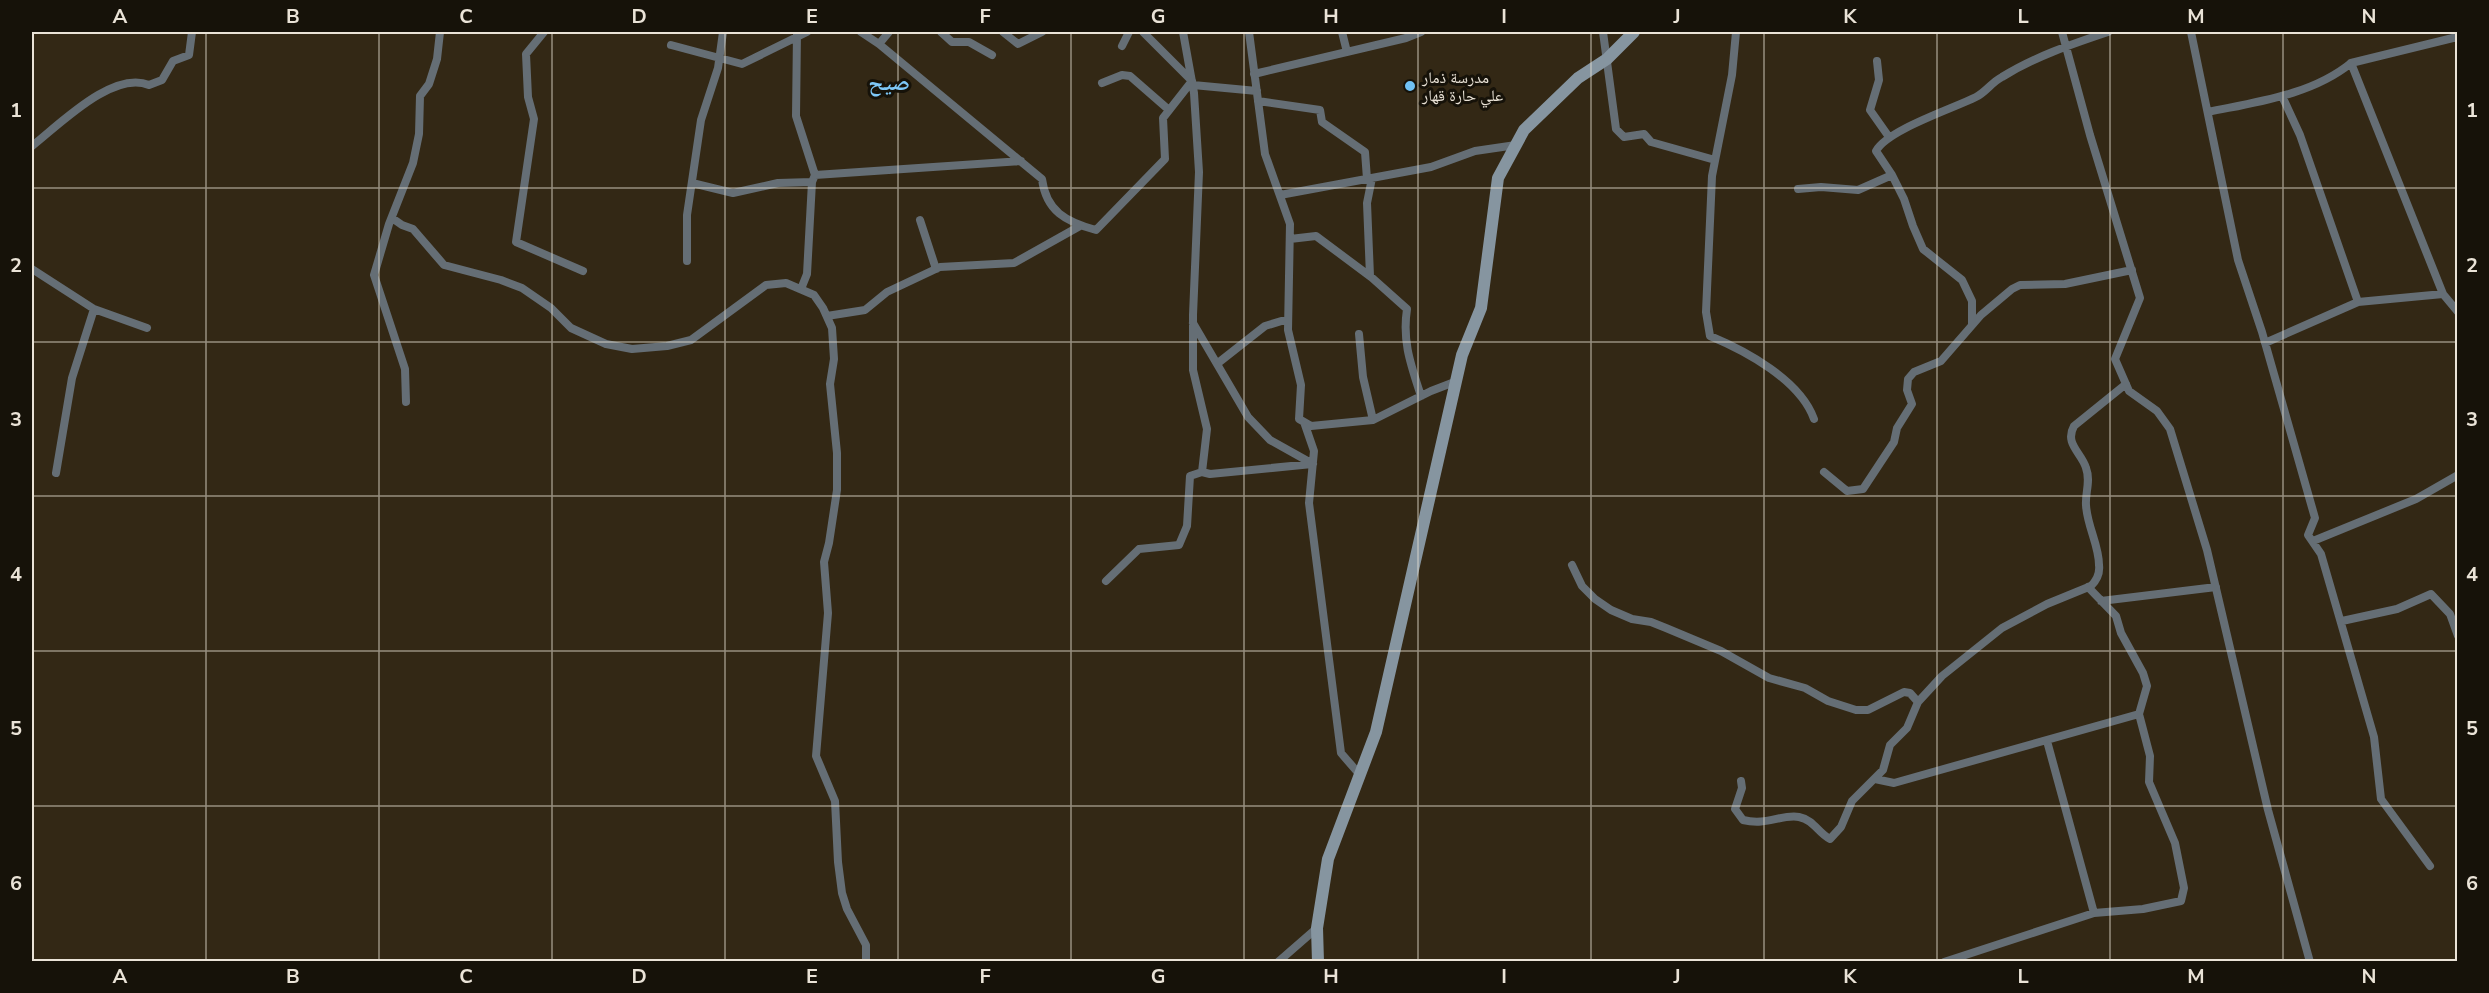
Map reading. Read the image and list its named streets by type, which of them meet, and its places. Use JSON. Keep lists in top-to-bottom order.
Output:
{
  "districts": ["صيح"],
  "places": ["مدرسة ذمار علي حارة قهار"],
  "grid": {
    "columns": [
      "A",
      "B",
      "C",
      "D",
      "E",
      "F",
      "G",
      "H",
      "I",
      "J",
      "K",
      "L",
      "M",
      "N"
    ],
    "rows": [
      "1",
      "2",
      "3",
      "4",
      "5",
      "6"
    ]
  }
}
